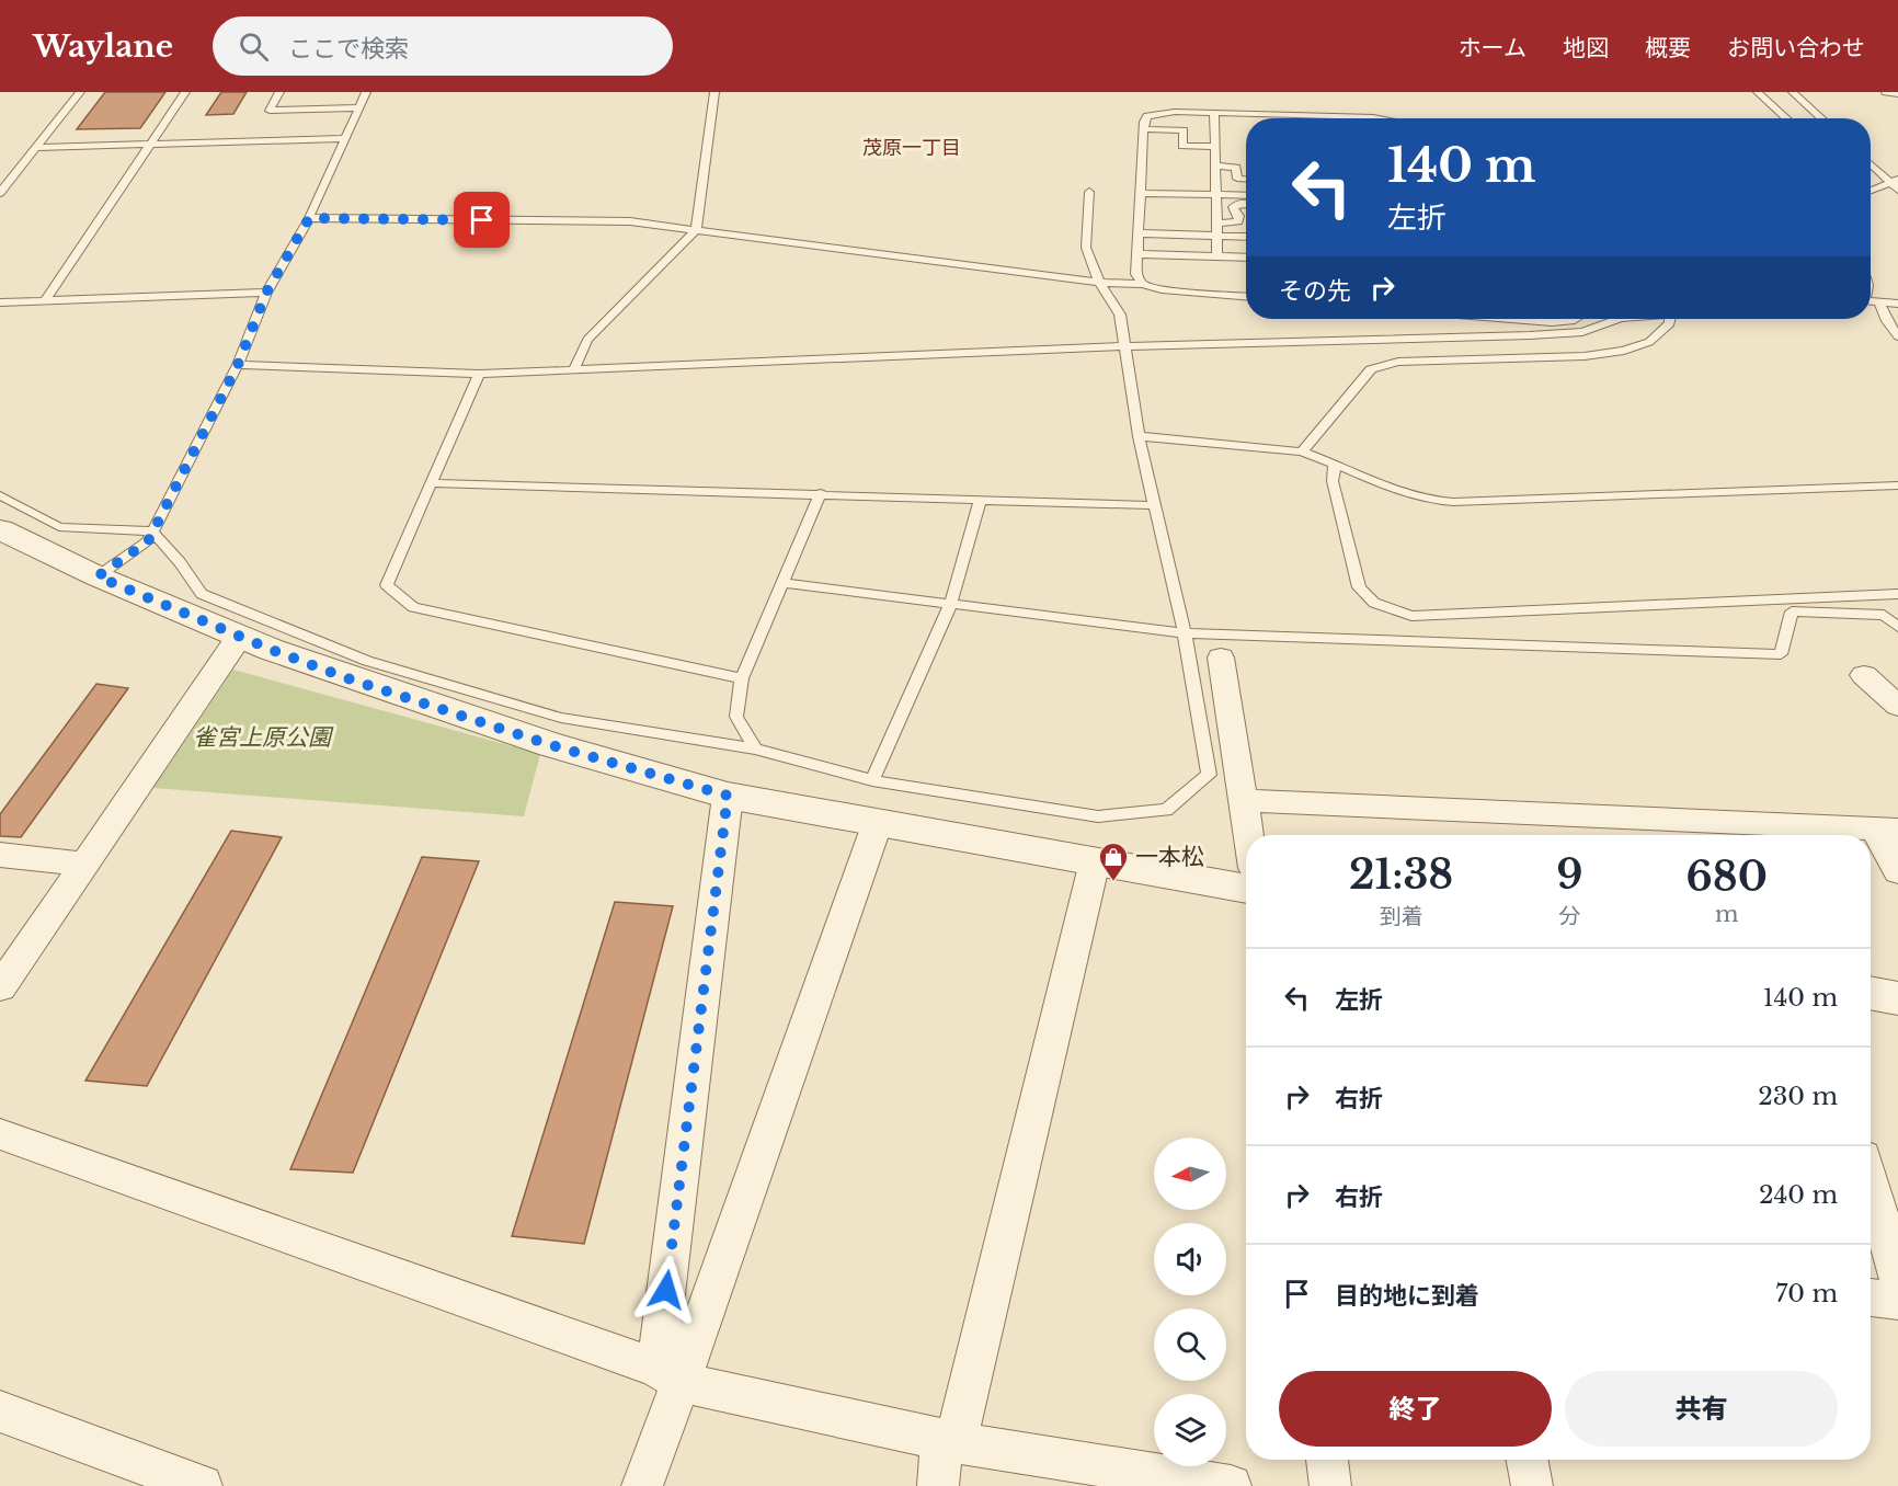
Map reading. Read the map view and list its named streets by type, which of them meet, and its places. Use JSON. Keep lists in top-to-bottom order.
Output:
{
  "districts": ["茂原一丁目"],
  "parks": ["雀宮上原公園"],
  "places": {
    "shop": ["一本松"]
  },
  "north": "left",
  "page": {
    "header": "Waylane",
    "search": "ここで検索",
    "nav": [
      "ホーム",
      "地図",
      "概要",
      "お問い合わせ"
    ],
    "turn": ["140 m", "左折"],
    "then": "その先",
    "eta": [
      "21:38",
      "到着",
      "9",
      "分",
      "680",
      "m"
    ],
    "list": [
      {
        "name": "左折",
        "value": "140 m"
      },
      {
        "name": "右折",
        "value": "230 m"
      },
      {
        "name": "右折",
        "value": "240 m"
      },
      {
        "name": "目的地に到着",
        "value": "70 m"
      }
    ],
    "buttons": ["終了", "共有"]
  }
}
